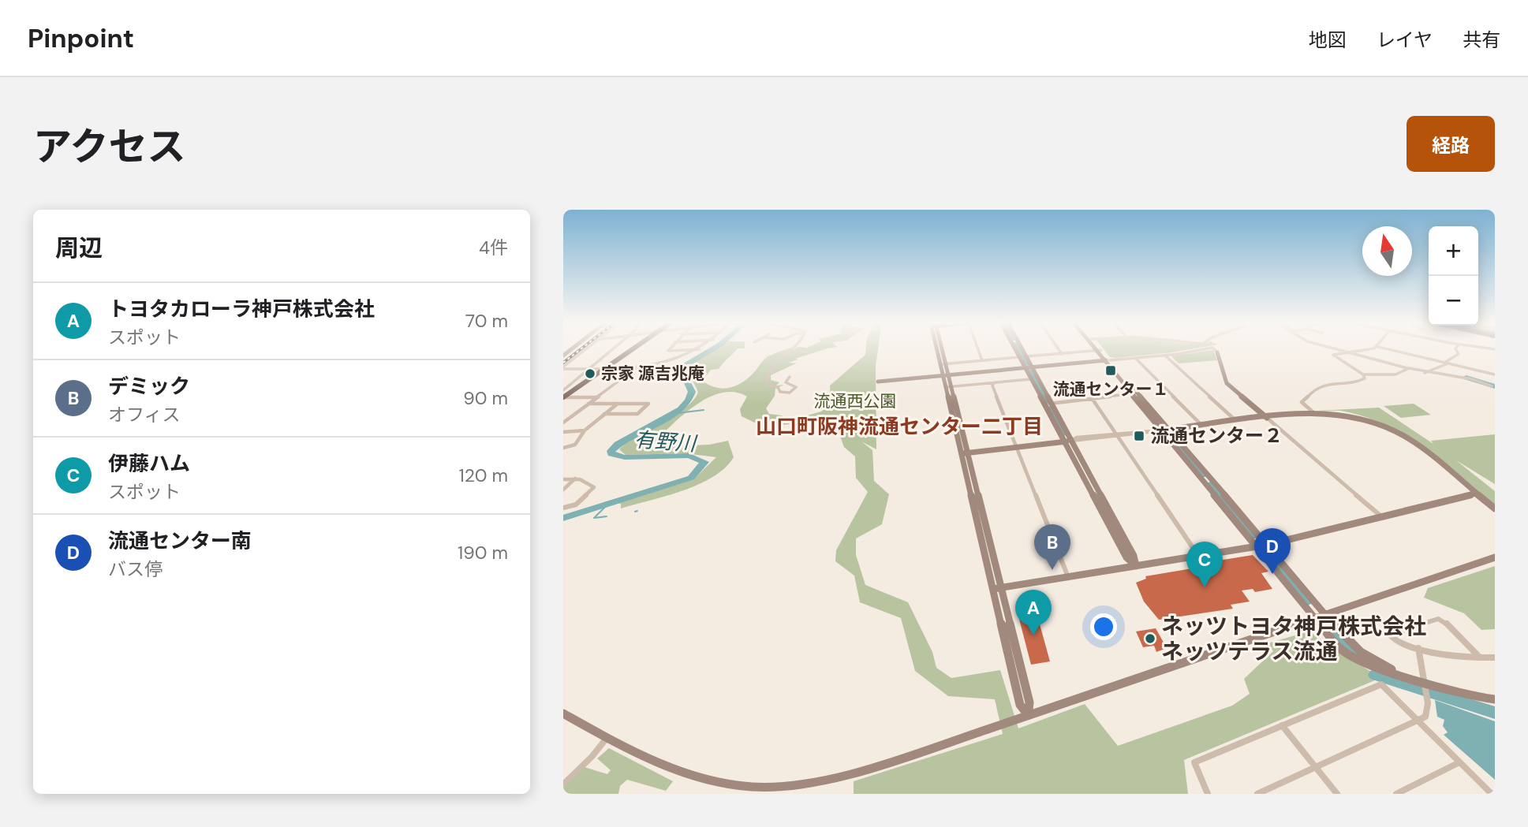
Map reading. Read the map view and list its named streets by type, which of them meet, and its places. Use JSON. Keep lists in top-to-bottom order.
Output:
{
  "districts": ["山口町阪神流通センター二丁目"],
  "water": ["有野川"],
  "parks": ["流通西公園"],
  "places": {
    "transit": ["流通センター１", "流通センター２"],
    "other": ["宗家 源吉兆庵", "ネッツトヨタ神戸株式会社 ネッツテラス流通"]
  },
  "north": "top",
  "page": {
    "header": "Pinpoint",
    "nav": ["地図", "レイヤ", "共有"],
    "title": "アクセス",
    "buttons": "経路",
    "heading": ["周辺", "4件"],
    "map_buttons": ["+", "−"],
    "list": [
      {
        "mark": "A",
        "name": "トヨタカローラ神戸株式会社",
        "note": "スポット",
        "value": "70 m"
      },
      {
        "mark": "B",
        "name": "デミック",
        "note": "オフィス",
        "value": "90 m"
      },
      {
        "mark": "C",
        "name": "伊藤ハム",
        "note": "スポット",
        "value": "120 m"
      },
      {
        "mark": "D",
        "name": "流通センター南",
        "note": "バス停",
        "value": "190 m"
      }
    ],
    "pins": [
      "B",
      "D",
      "C",
      "A"
    ]
  }
}
